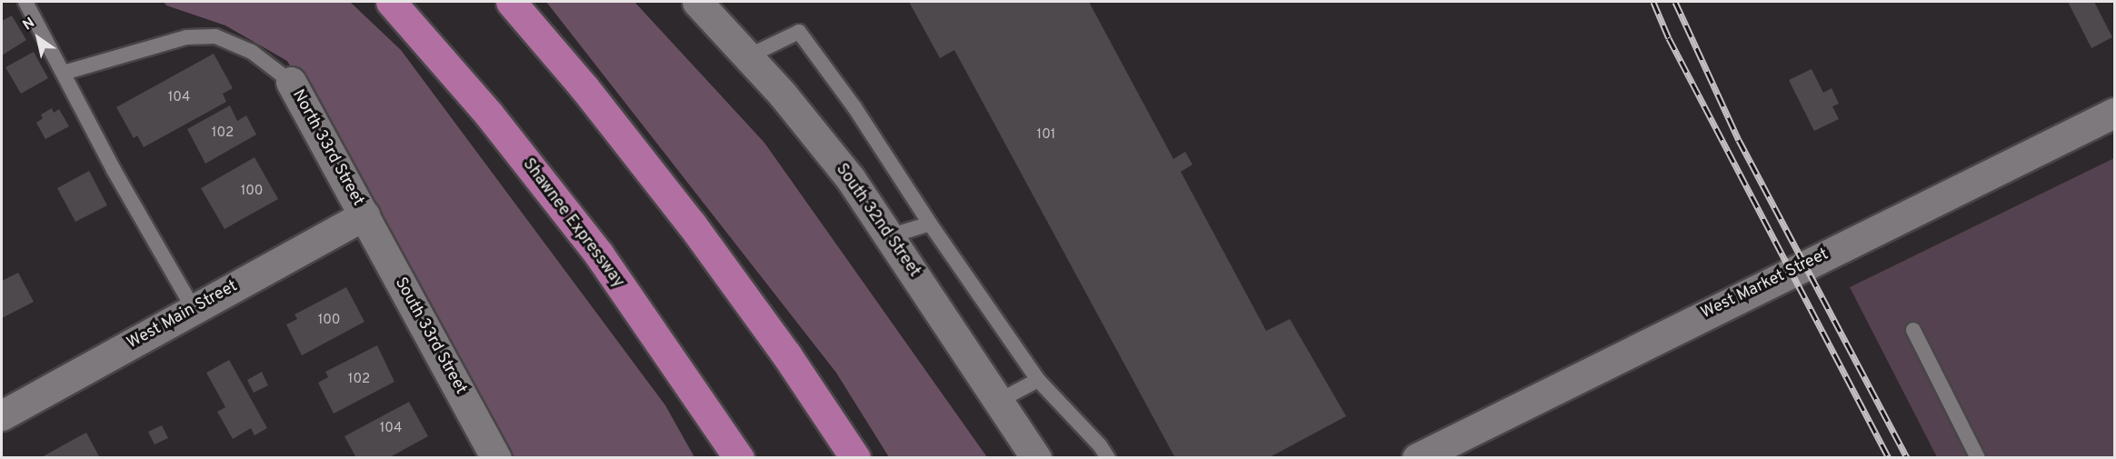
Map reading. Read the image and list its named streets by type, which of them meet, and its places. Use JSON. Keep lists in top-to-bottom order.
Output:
{
  "streets": {
    "highway": ["Shawnee Expressway"],
    "street": [
      "North 33rd Street",
      "South 32nd Street",
      "West Market Street",
      "West Main Street",
      "South 33rd Street"
    ]
  },
  "crossings": [
    ["North 33rd Street", "West Main Street"],
    ["North 33rd Street", "South 33rd Street"],
    ["West Main Street", "South 33rd Street"]
  ],
  "house_numbers": [
    "104",
    "102",
    "101",
    "100",
    "100",
    "102",
    "104"
  ],
  "north": "top left"
}
